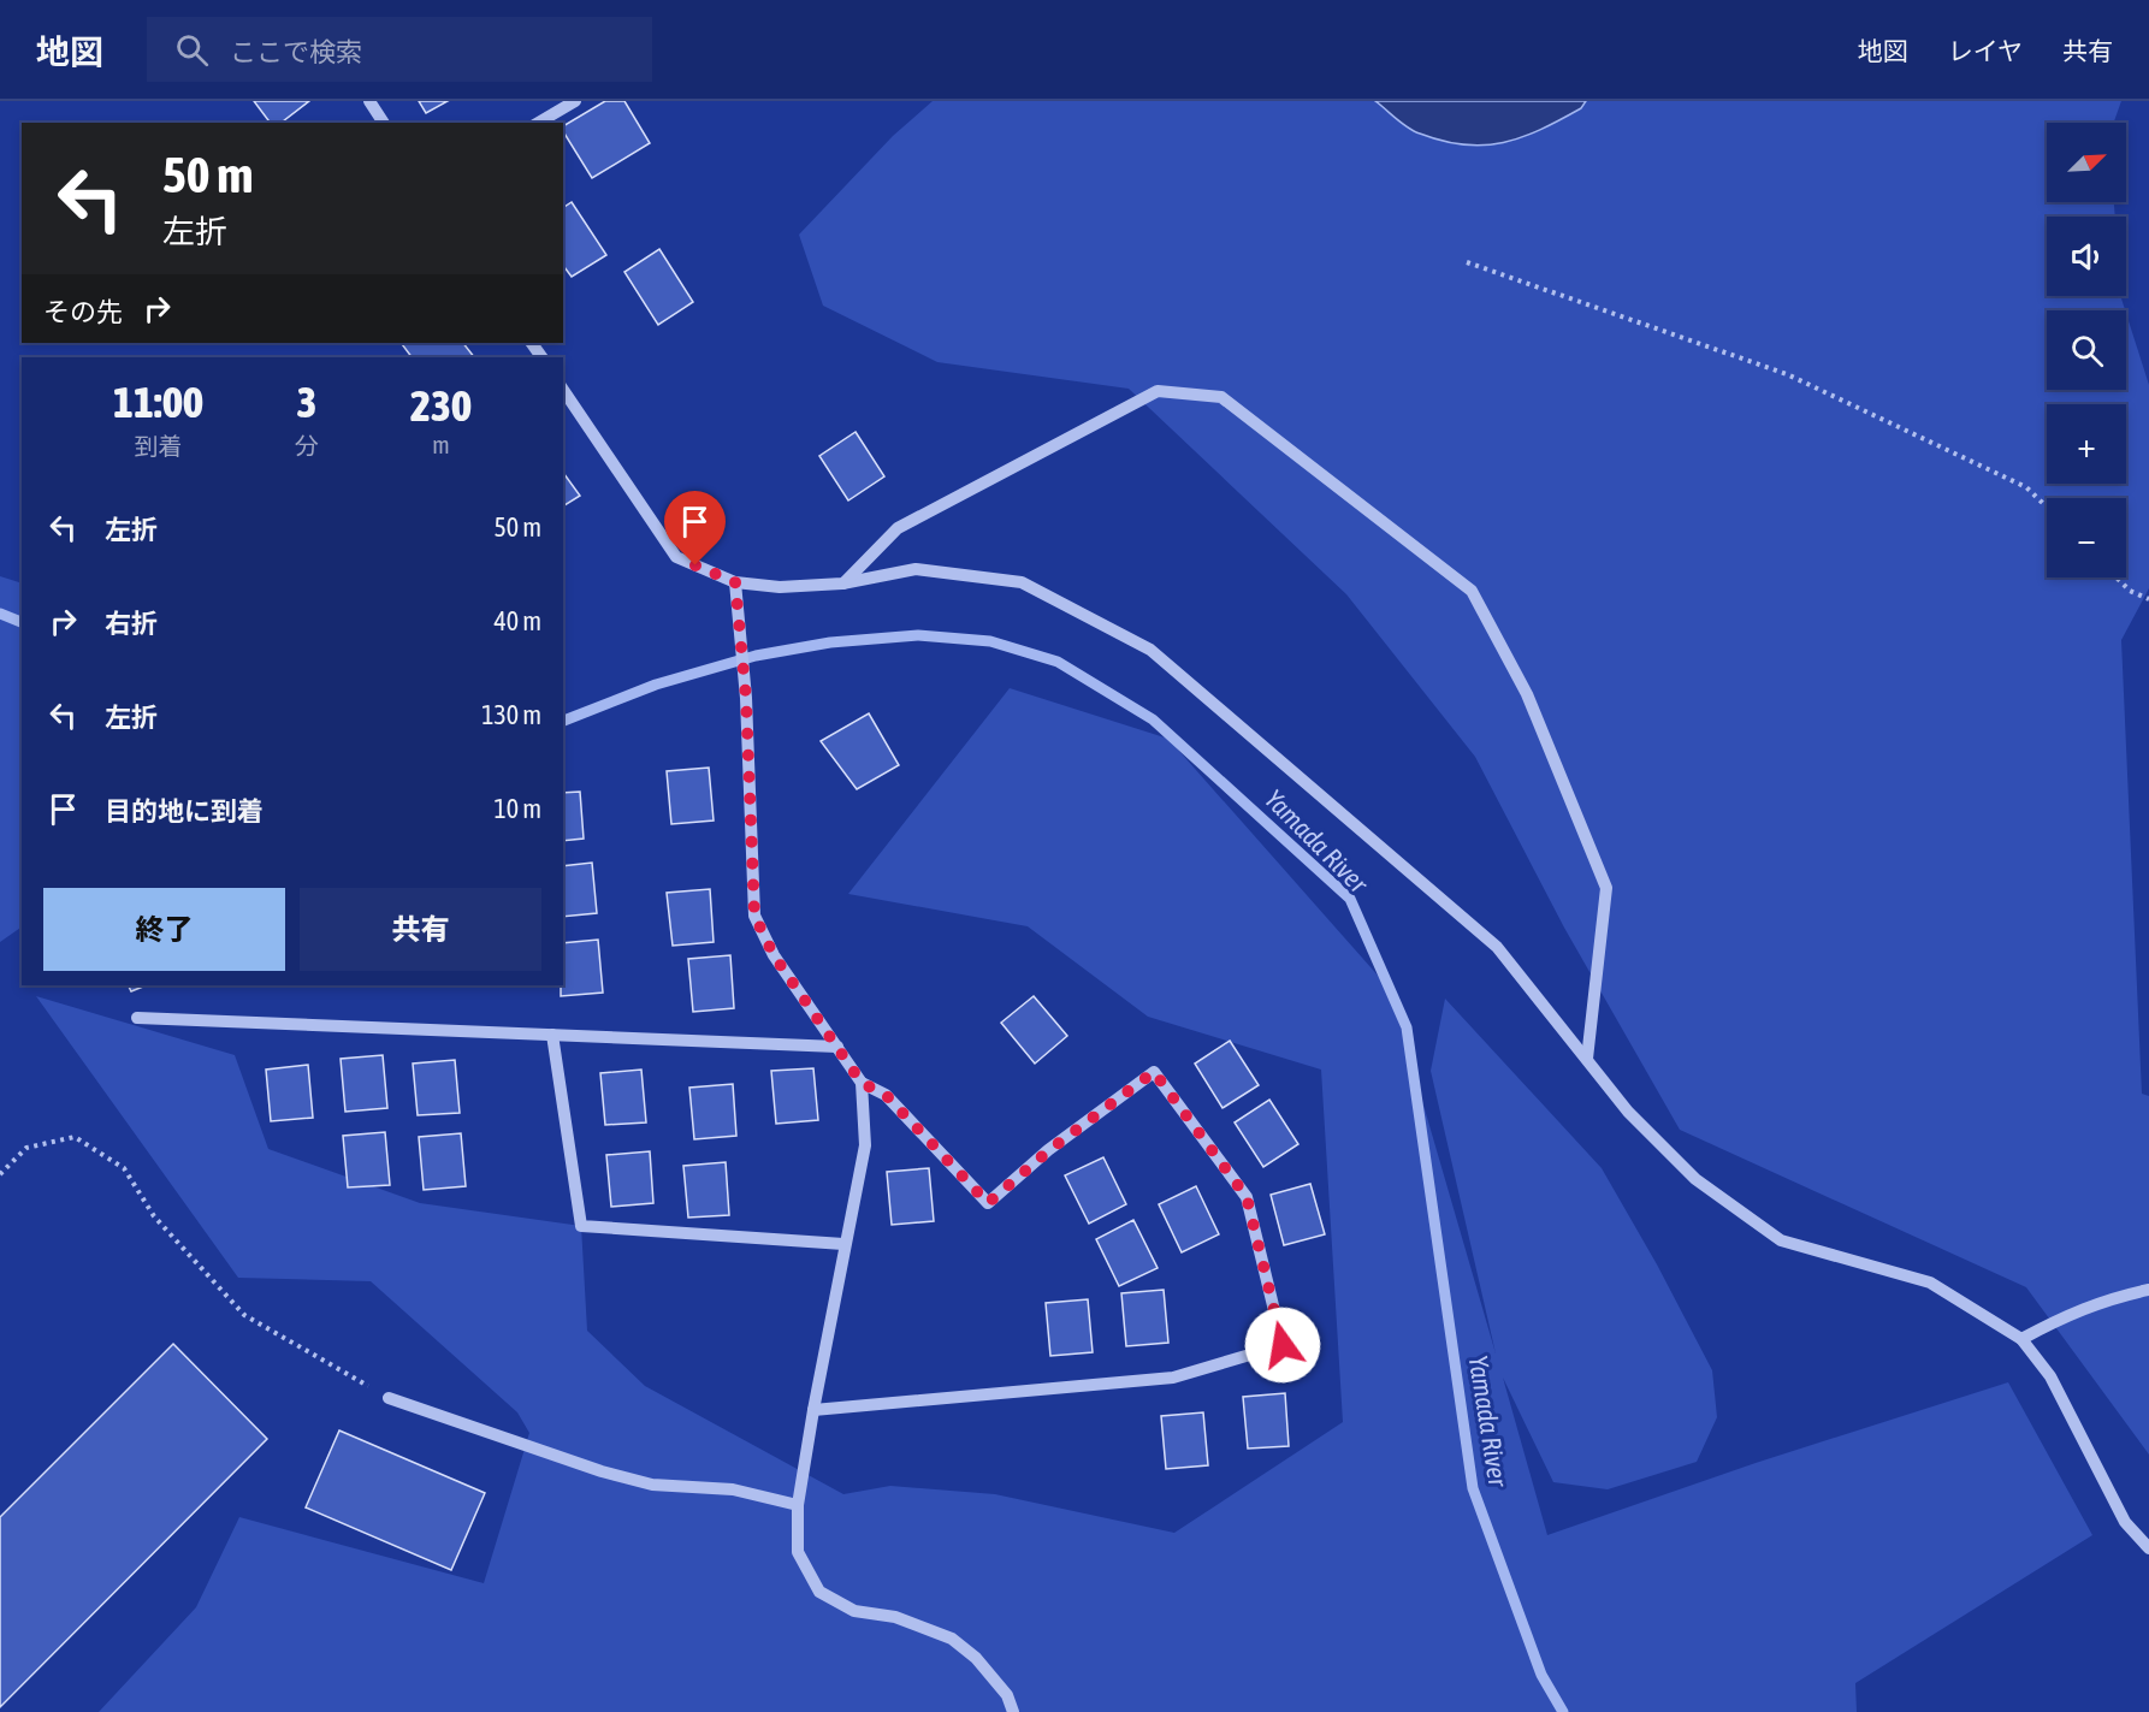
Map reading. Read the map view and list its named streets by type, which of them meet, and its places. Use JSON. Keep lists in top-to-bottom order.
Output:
{
  "water": ["Yamada River"],
  "north": "top right",
  "page": {
    "header": "地図",
    "search": "ここで検索",
    "nav": ["地図", "レイヤ", "共有"],
    "map_buttons": ["+", "−"],
    "turn": ["50 m", "左折"],
    "then": "その先",
    "eta": [
      "11:00",
      "到着",
      "3",
      "分",
      "230",
      "m"
    ],
    "list": [
      {
        "name": "左折",
        "value": "50 m"
      },
      {
        "name": "右折",
        "value": "40 m"
      },
      {
        "name": "左折",
        "value": "130 m"
      },
      {
        "name": "目的地に到着",
        "value": "10 m"
      }
    ],
    "buttons": ["終了", "共有"]
  }
}
